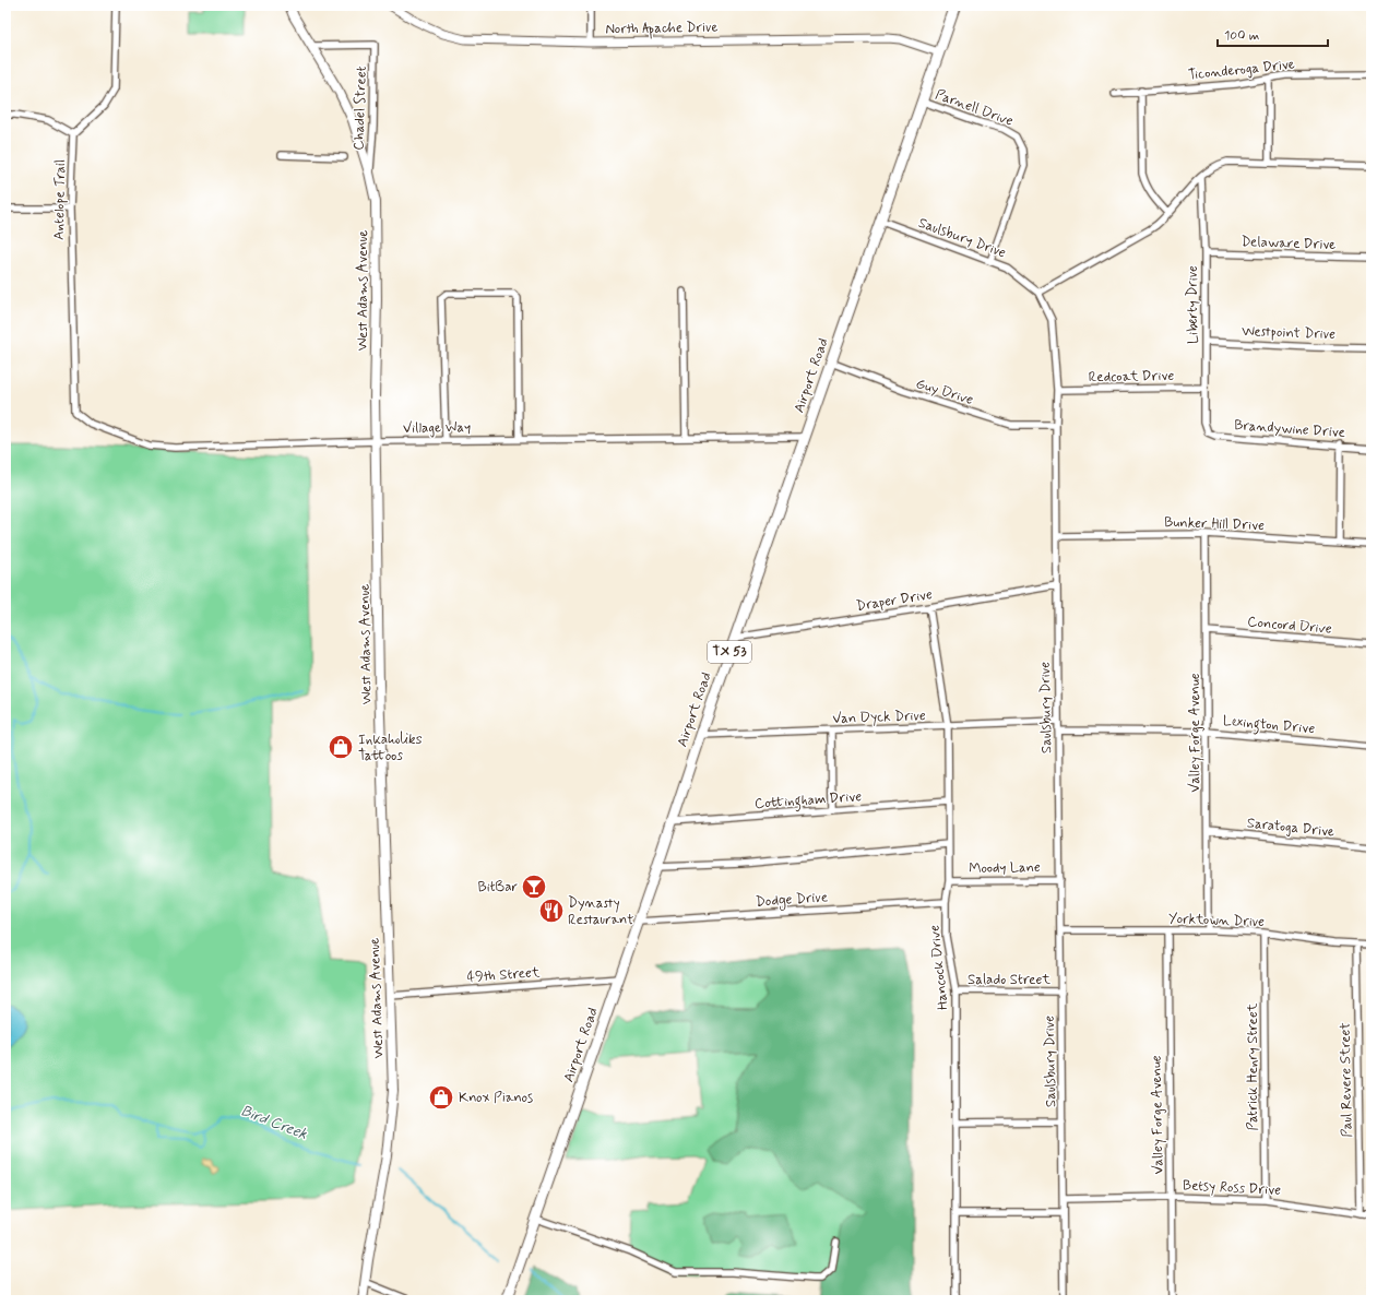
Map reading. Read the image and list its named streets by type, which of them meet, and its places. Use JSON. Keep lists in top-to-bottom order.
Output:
{
  "streets": {
    "main road": ["West Adams Avenue", "Airport Road", "TX 53"],
    "street": [
      "North Apache Drive",
      "Ticonderoga Drive",
      "Chadel Street",
      "Parnell Drive",
      "Antelope Trail",
      "Saulsbury Drive",
      "Delaware Drive",
      "Liberty Drive",
      "Westpoint Drive",
      "Redcoat Drive",
      "Guy Drive",
      "Village Way",
      "Brandywine Drive",
      "Bunker Hill Drive",
      "Draper Drive",
      "Concord Drive",
      "Van Dyck Drive",
      "Lexington Drive",
      "Valley Forge Avenue",
      "Cottingham Drive",
      "Saratoga Drive",
      "Moody Lane",
      "Dodge Drive",
      "Yorktown Drive",
      "Hancock Drive",
      "49th Street",
      "Salado Street",
      "Patrick Henry Street",
      "Paul Revere Street",
      "Betsy Ross Drive"
    ]
  },
  "crossings": [
    ["North Apache Drive", "Airport Road"],
    ["Chadel Street", "West Adams Avenue"],
    ["Parnell Drive", "Saulsbury Drive"],
    ["Parnell Drive", "Airport Road"],
    ["Antelope Trail", "Village Way"],
    ["Saulsbury Drive", "Airport Road"],
    ["Saulsbury Drive", "Redcoat Drive"],
    ["Saulsbury Drive", "Guy Drive"],
    ["Saulsbury Drive", "Bunker Hill Drive"],
    ["Saulsbury Drive", "Draper Drive"],
    ["Saulsbury Drive", "Van Dyck Drive"],
    ["Saulsbury Drive", "Lexington Drive"],
    ["Saulsbury Drive", "Moody Lane"],
    ["Saulsbury Drive", "Yorktown Drive"],
    ["Saulsbury Drive", "Salado Street"],
    ["Saulsbury Drive", "Betsy Ross Drive"],
    ["Delaware Drive", "Liberty Drive"],
    ["West Adams Avenue", "Village Way"],
    ["West Adams Avenue", "49th Street"],
    ["Liberty Drive", "Westpoint Drive"],
    ["Liberty Drive", "Redcoat Drive"],
    ["Liberty Drive", "Brandywine Drive"],
    ["Airport Road", "Guy Drive"],
    ["Airport Road", "Village Way"],
    ["Airport Road", "Draper Drive"],
    ["Airport Road", "Van Dyck Drive"],
    ["Airport Road", "Cottingham Drive"],
    ["Airport Road", "Dodge Drive"],
    ["Airport Road", "49th Street"],
    ["Bunker Hill Drive", "Valley Forge Avenue"],
    ["Draper Drive", "Hancock Drive"],
    ["Concord Drive", "Valley Forge Avenue"],
    ["Van Dyck Drive", "Hancock Drive"],
    ["Lexington Drive", "Valley Forge Avenue"],
    ["Valley Forge Avenue", "Saratoga Drive"],
    ["Valley Forge Avenue", "Yorktown Drive"],
    ["Valley Forge Avenue", "Betsy Ross Drive"],
    ["Cottingham Drive", "Hancock Drive"],
    ["Moody Lane", "Hancock Drive"],
    ["Dodge Drive", "Hancock Drive"],
    ["Yorktown Drive", "Patrick Henry Street"],
    ["Yorktown Drive", "Paul Revere Street"],
    ["Hancock Drive", "Salado Street"],
    ["Patrick Henry Street", "Betsy Ross Drive"],
    ["Paul Revere Street", "Betsy Ross Drive"]
  ],
  "water": ["Bird Creek"],
  "places": {
    "shop": ["Inkaholiks Tattoos", "Knox Pianos"],
    "bar": ["BitBar"],
    "restaurant": ["Dynasty Restaurant"]
  },
  "scale_bar": "100 m"
}
